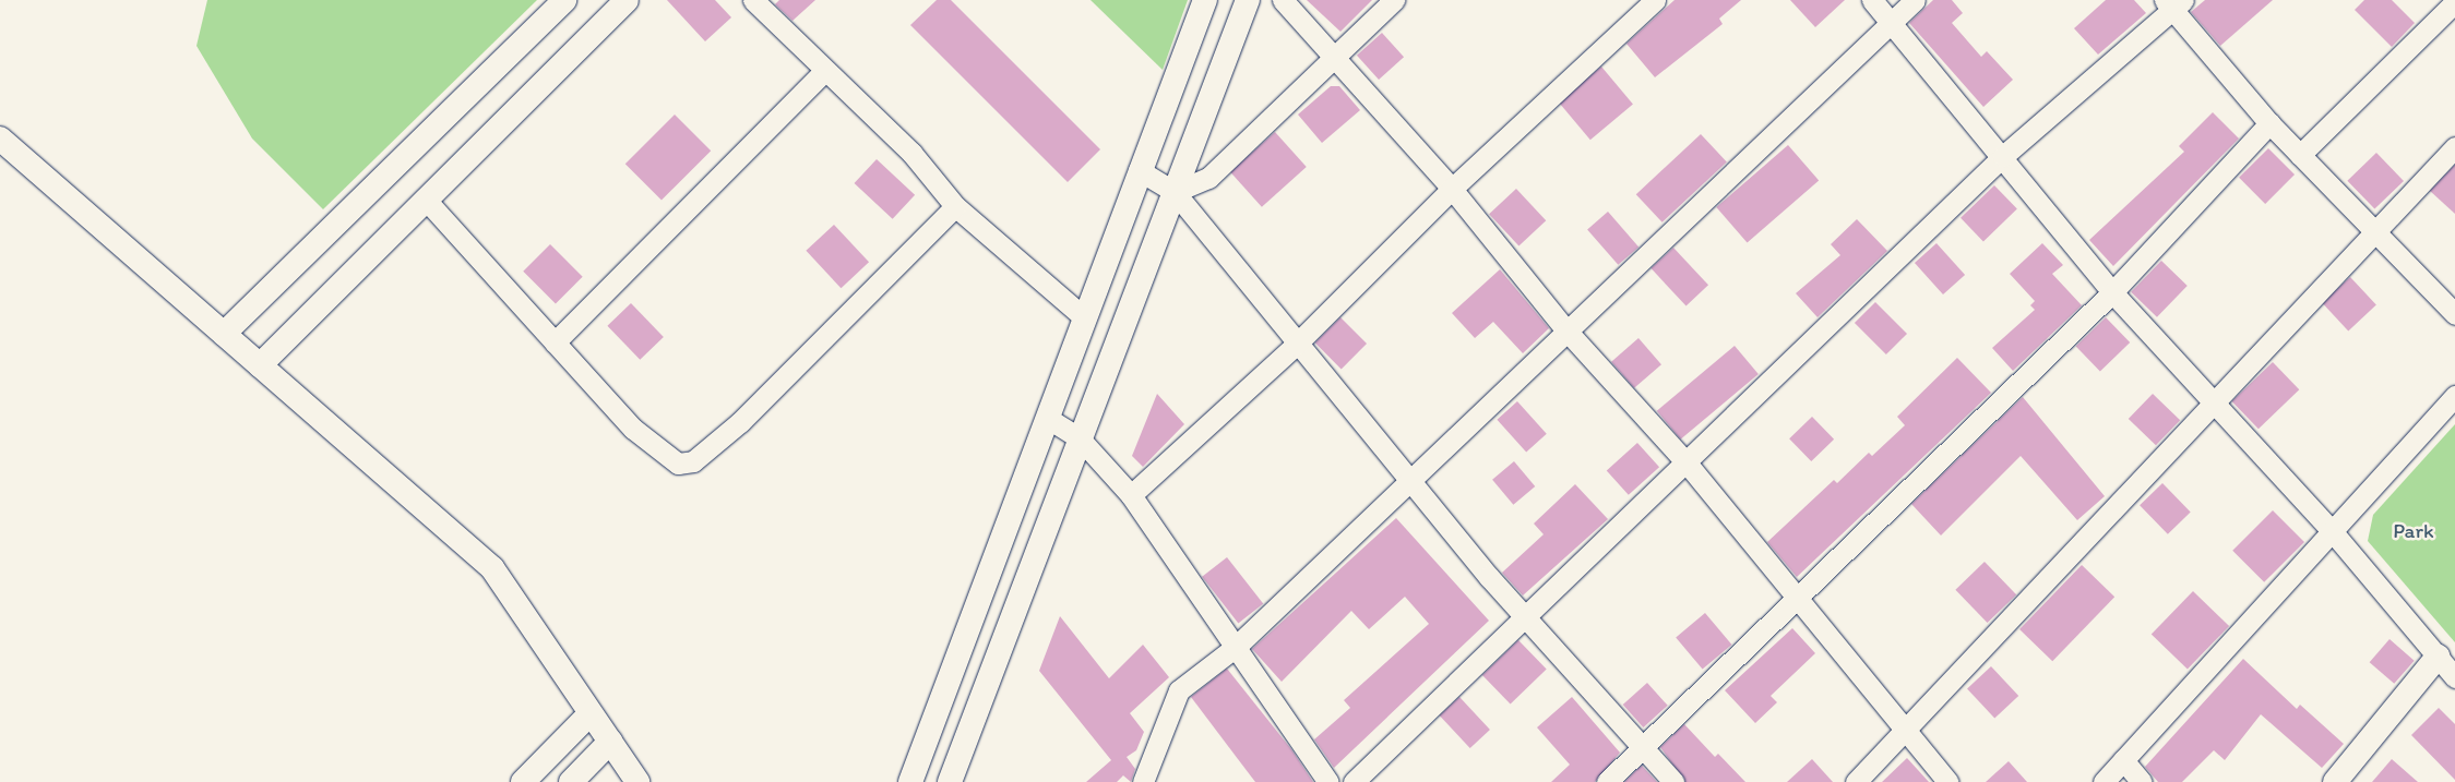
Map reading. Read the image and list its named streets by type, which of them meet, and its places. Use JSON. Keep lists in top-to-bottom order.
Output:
{
  "parks": ["Park"]
}
